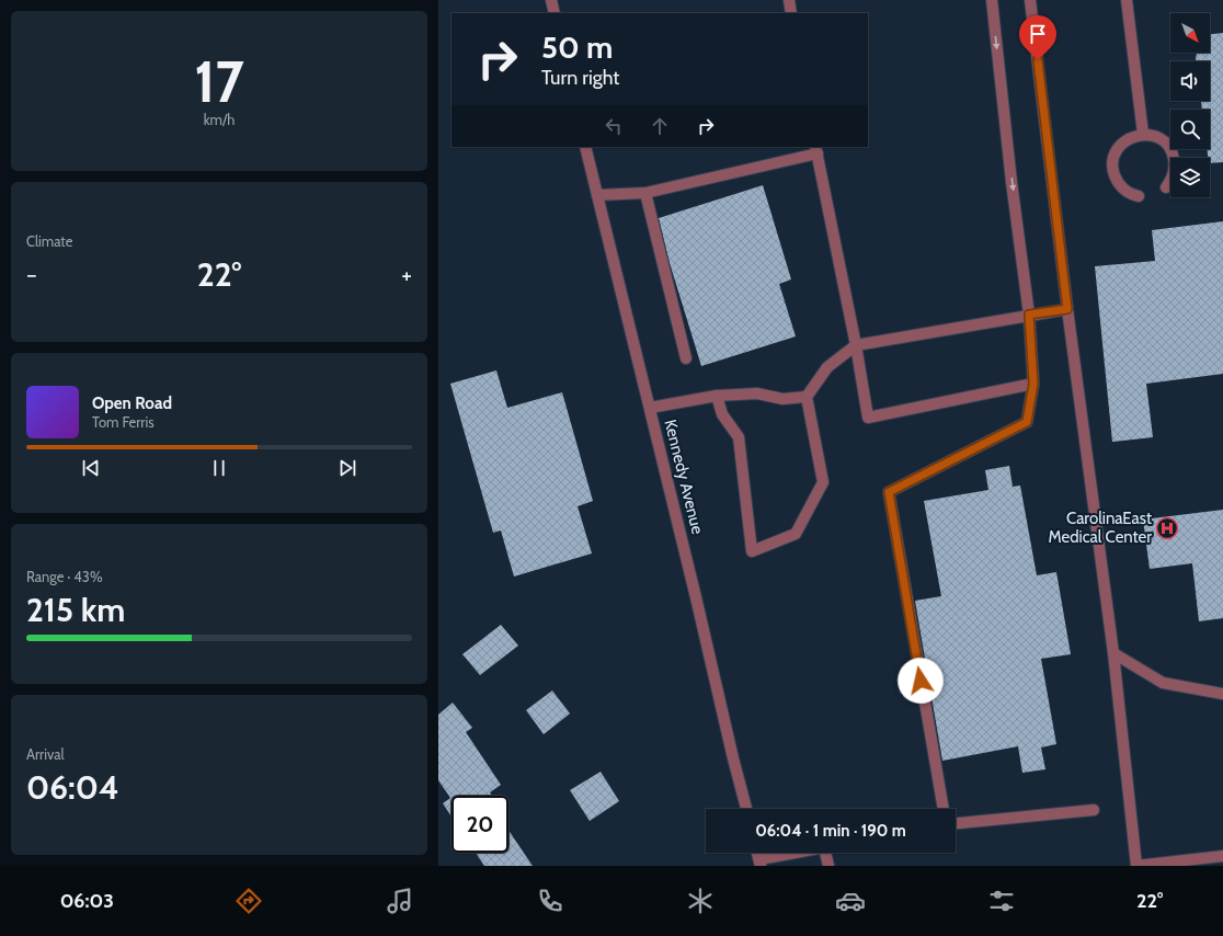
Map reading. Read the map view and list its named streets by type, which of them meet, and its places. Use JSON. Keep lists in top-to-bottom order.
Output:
{
  "streets": {
    "street": ["Kennedy Avenue"]
  },
  "places": {
    "hospital": ["CarolinaEast Medical Center"]
  },
  "north": "bottom right",
  "page": {
    "tile": [
      ["17", "km/h"],
      "Climate",
      ["Range · 43%", "215 km"],
      ["Arrival", "06:04"]
    ],
    "turn": ["50 m", "Turn right"],
    "heat": ["−", "22°", "+"],
    "song": ["Open Road", "Tom Ferris"],
    "limit": "20",
    "trip": "06:04 · 1 min · 190 m",
    "tabs": ["06:03", "22°"]
  }
}
